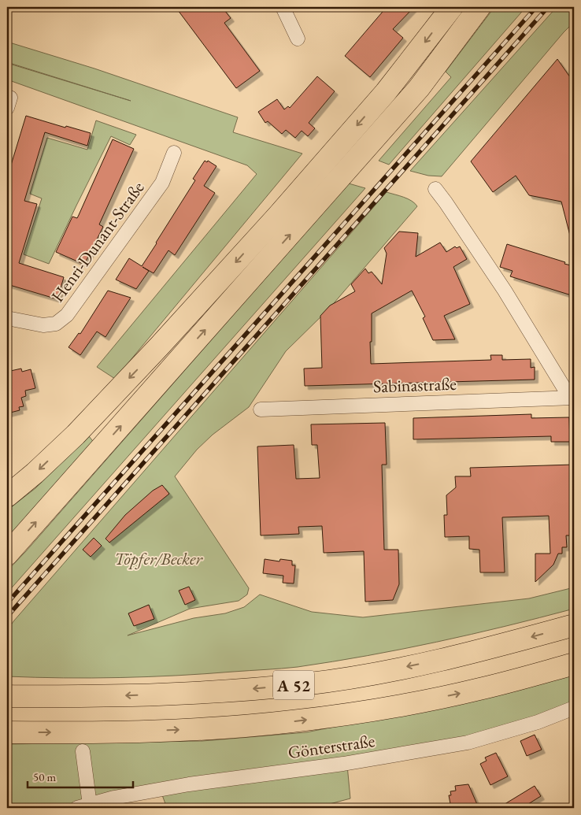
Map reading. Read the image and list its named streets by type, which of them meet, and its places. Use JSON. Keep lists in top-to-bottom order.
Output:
{
  "streets": {
    "highway": ["A 52"],
    "street": ["Henri-Dunant-Straße", "Sabinastraße", "Gönterstraße"]
  },
  "parks": ["Töpfer/Becker"],
  "scale_bar": "50 m"
}
